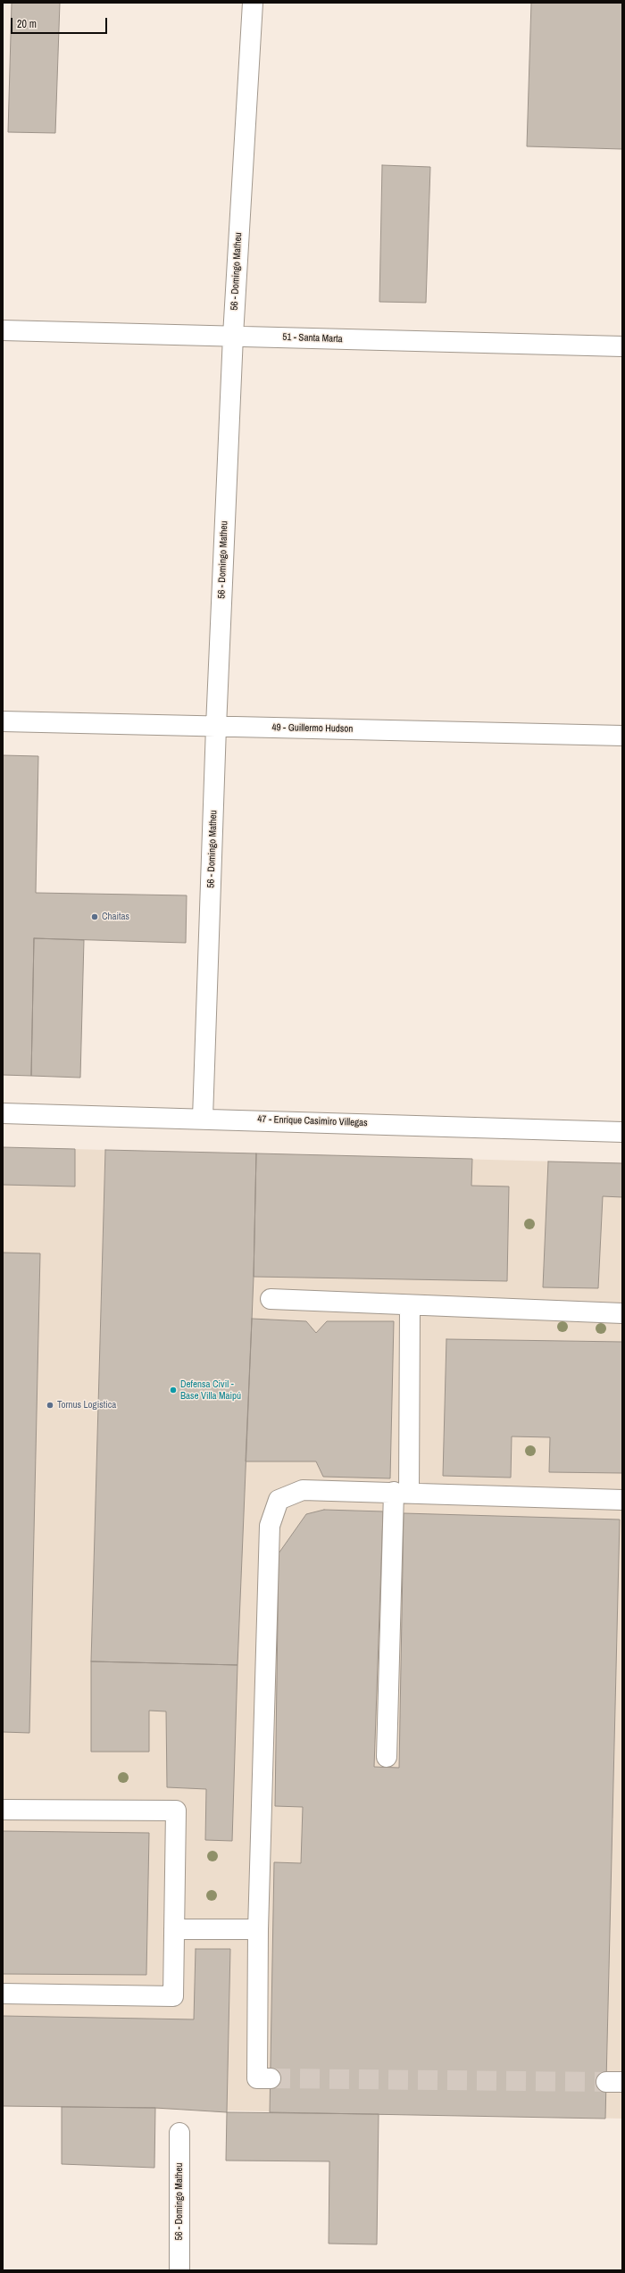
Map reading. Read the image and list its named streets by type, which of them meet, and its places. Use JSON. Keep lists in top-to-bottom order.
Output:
{
  "streets": {
    "street": [
      "56 - Domingo Matheu",
      "51 - Santa Marta",
      "49 - Guillermo Hudson",
      "47 - Enrique Casimiro Villegas"
    ]
  },
  "crossings": [
    ["56 - Domingo Matheu", "51 - Santa Marta"],
    ["56 - Domingo Matheu", "49 - Guillermo Hudson"],
    ["56 - Domingo Matheu", "47 - Enrique Casimiro Villegas"]
  ],
  "places": ["Chaitas", "Defensa Civil - Base Villa Maipú", "Tornus Logistica"],
  "scale_bar": "20 m"
}
